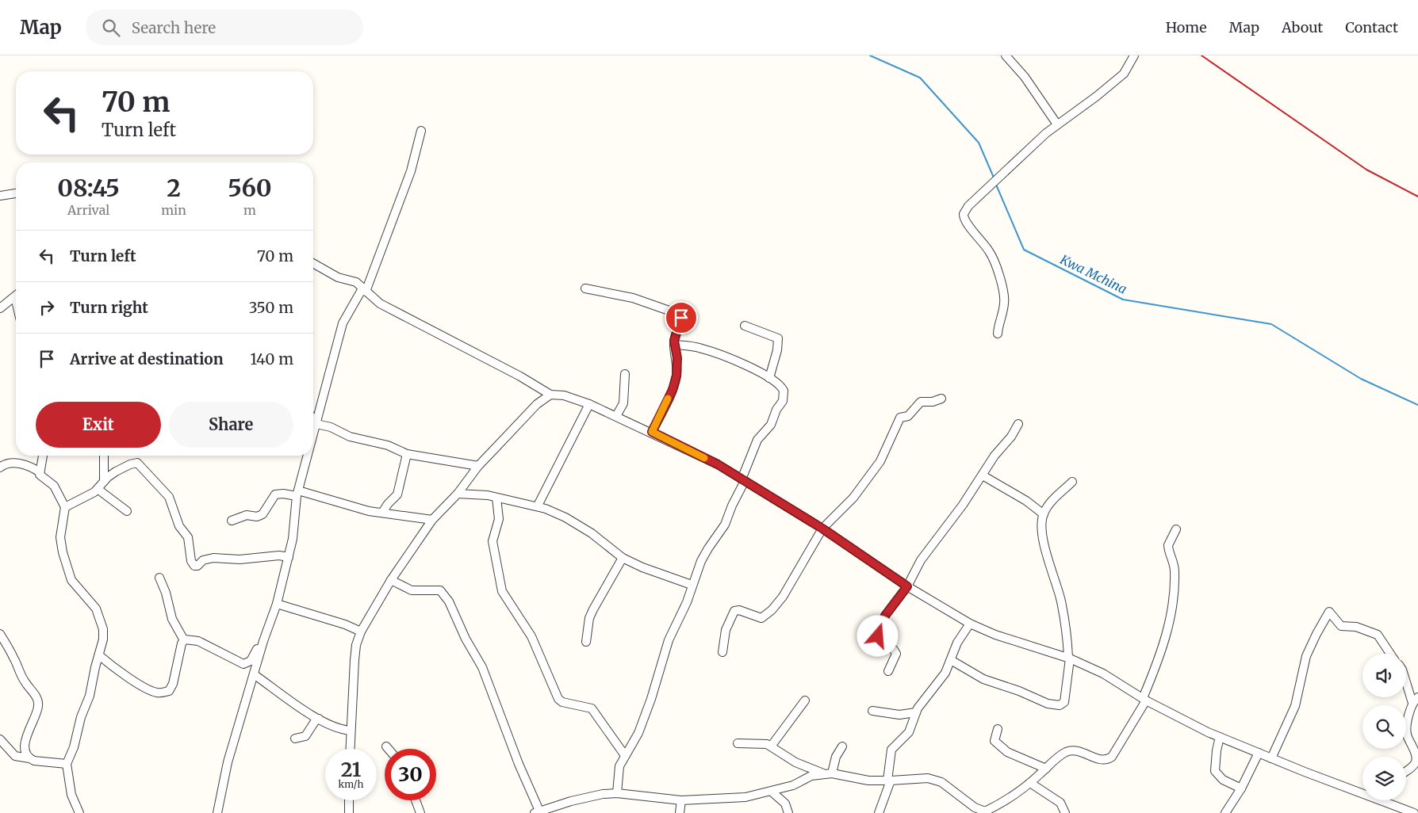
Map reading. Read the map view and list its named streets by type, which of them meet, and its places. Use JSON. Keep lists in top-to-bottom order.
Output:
{
  "water": ["Kwa Mchina"],
  "page": {
    "header": "Map",
    "search": "Search here",
    "nav": [
      "Home",
      "Map",
      "About",
      "Contact"
    ],
    "turn": ["70 m", "Turn left"],
    "eta": [
      "08:45",
      "Arrival",
      "2",
      "min",
      "560",
      "m"
    ],
    "list": [
      {
        "name": "Turn left",
        "value": "70 m"
      },
      {
        "name": "Turn right",
        "value": "350 m"
      },
      {
        "name": "Arrive at destination",
        "value": "140 m"
      }
    ],
    "buttons": ["Exit", "Share"],
    "speed": "21 km/h",
    "limit": "30"
  }
}
